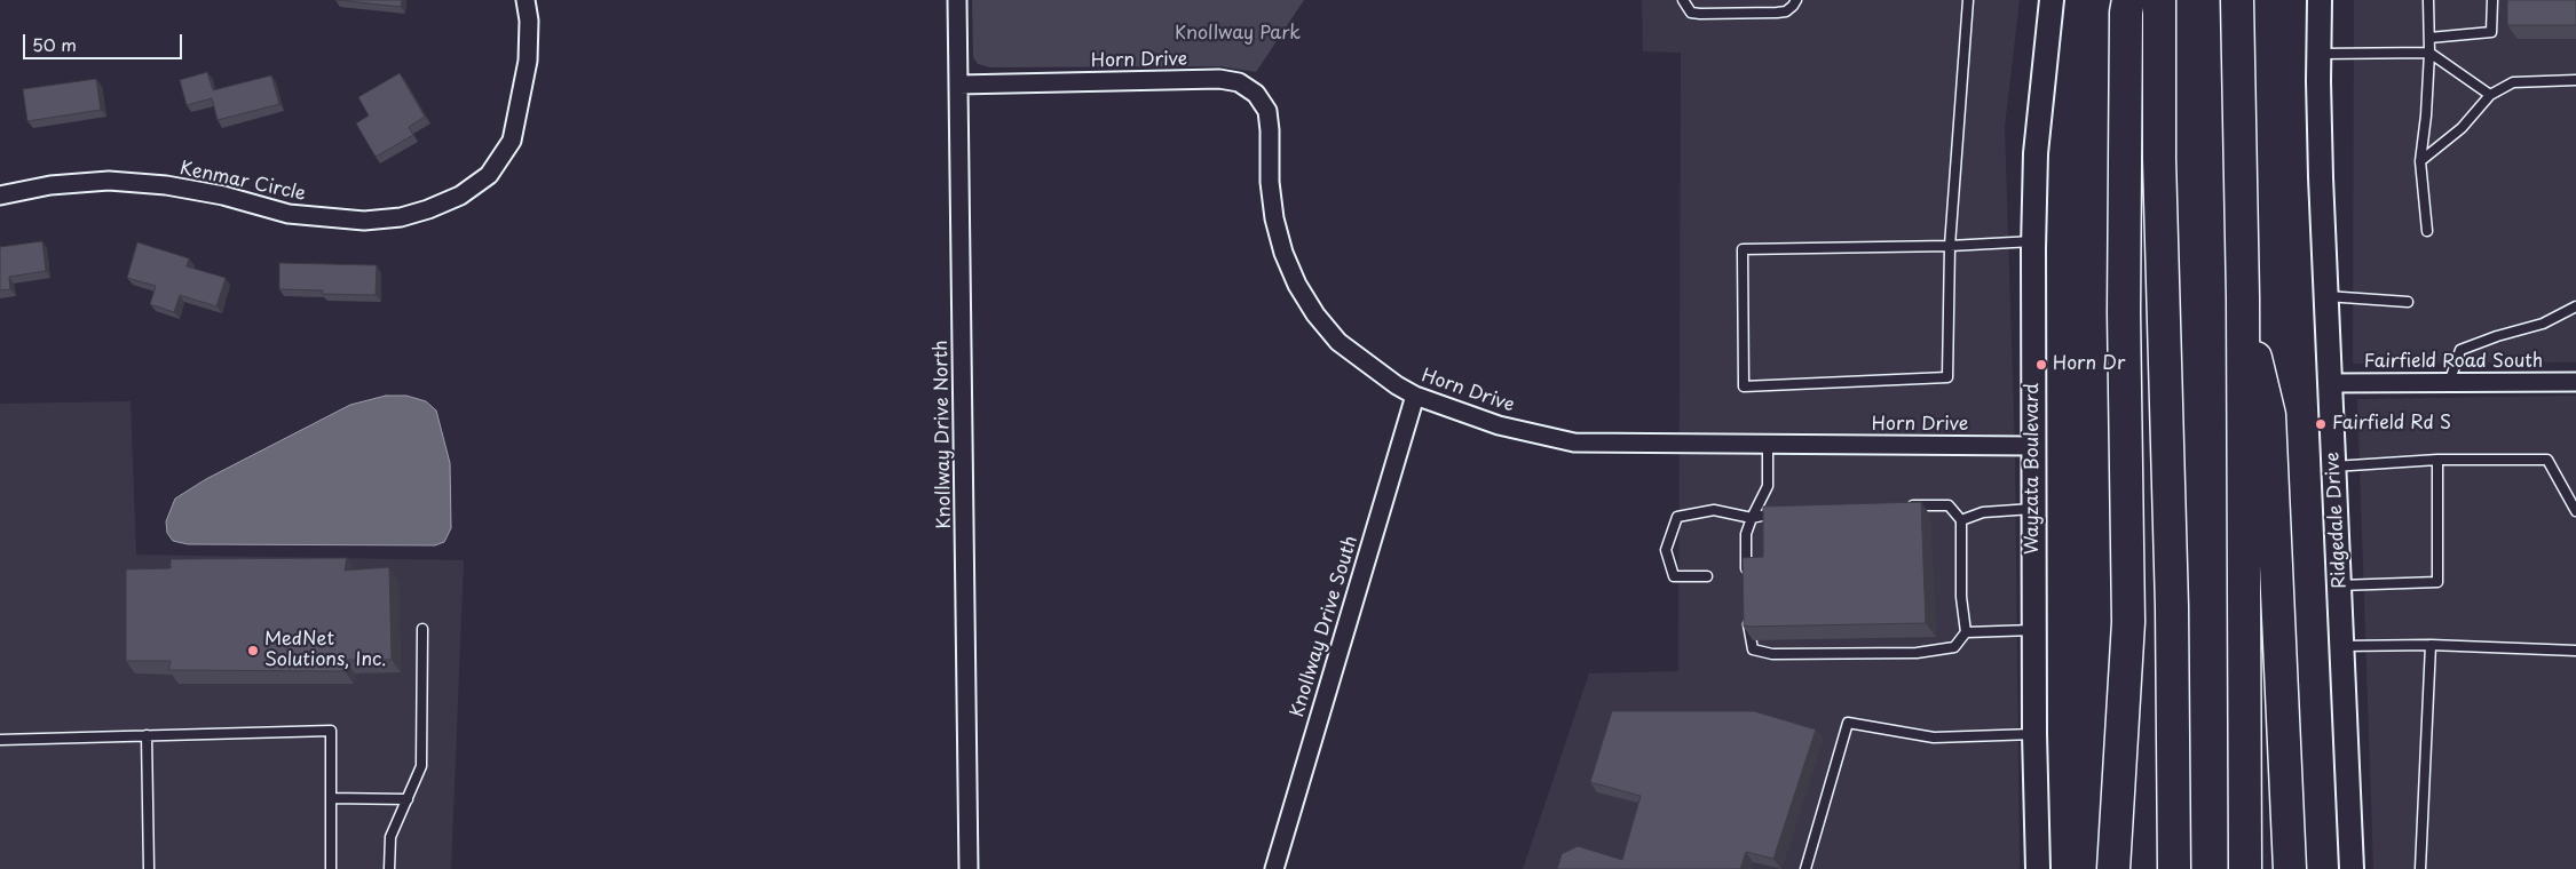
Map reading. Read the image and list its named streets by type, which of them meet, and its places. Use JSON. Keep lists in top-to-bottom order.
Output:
{
  "streets": {
    "street": [
      "Horn Drive",
      "Kenmar Circle",
      "Fairfield Road South",
      "Knollway Drive North",
      "Wayzata Boulevard",
      "Ridgedale Drive",
      "Knollway Drive South"
    ]
  },
  "crossings": [
    ["Horn Drive", "Knollway Drive North"],
    ["Horn Drive", "Wayzata Boulevard"],
    ["Horn Drive", "Knollway Drive South"],
    ["Fairfield Road South", "Ridgedale Drive"]
  ],
  "parks": ["Knollway Park"],
  "places": ["Horn Dr", "Fairfield Rd S", "MedNet Solutions, Inc."],
  "scale_bar": "50 m"
}
